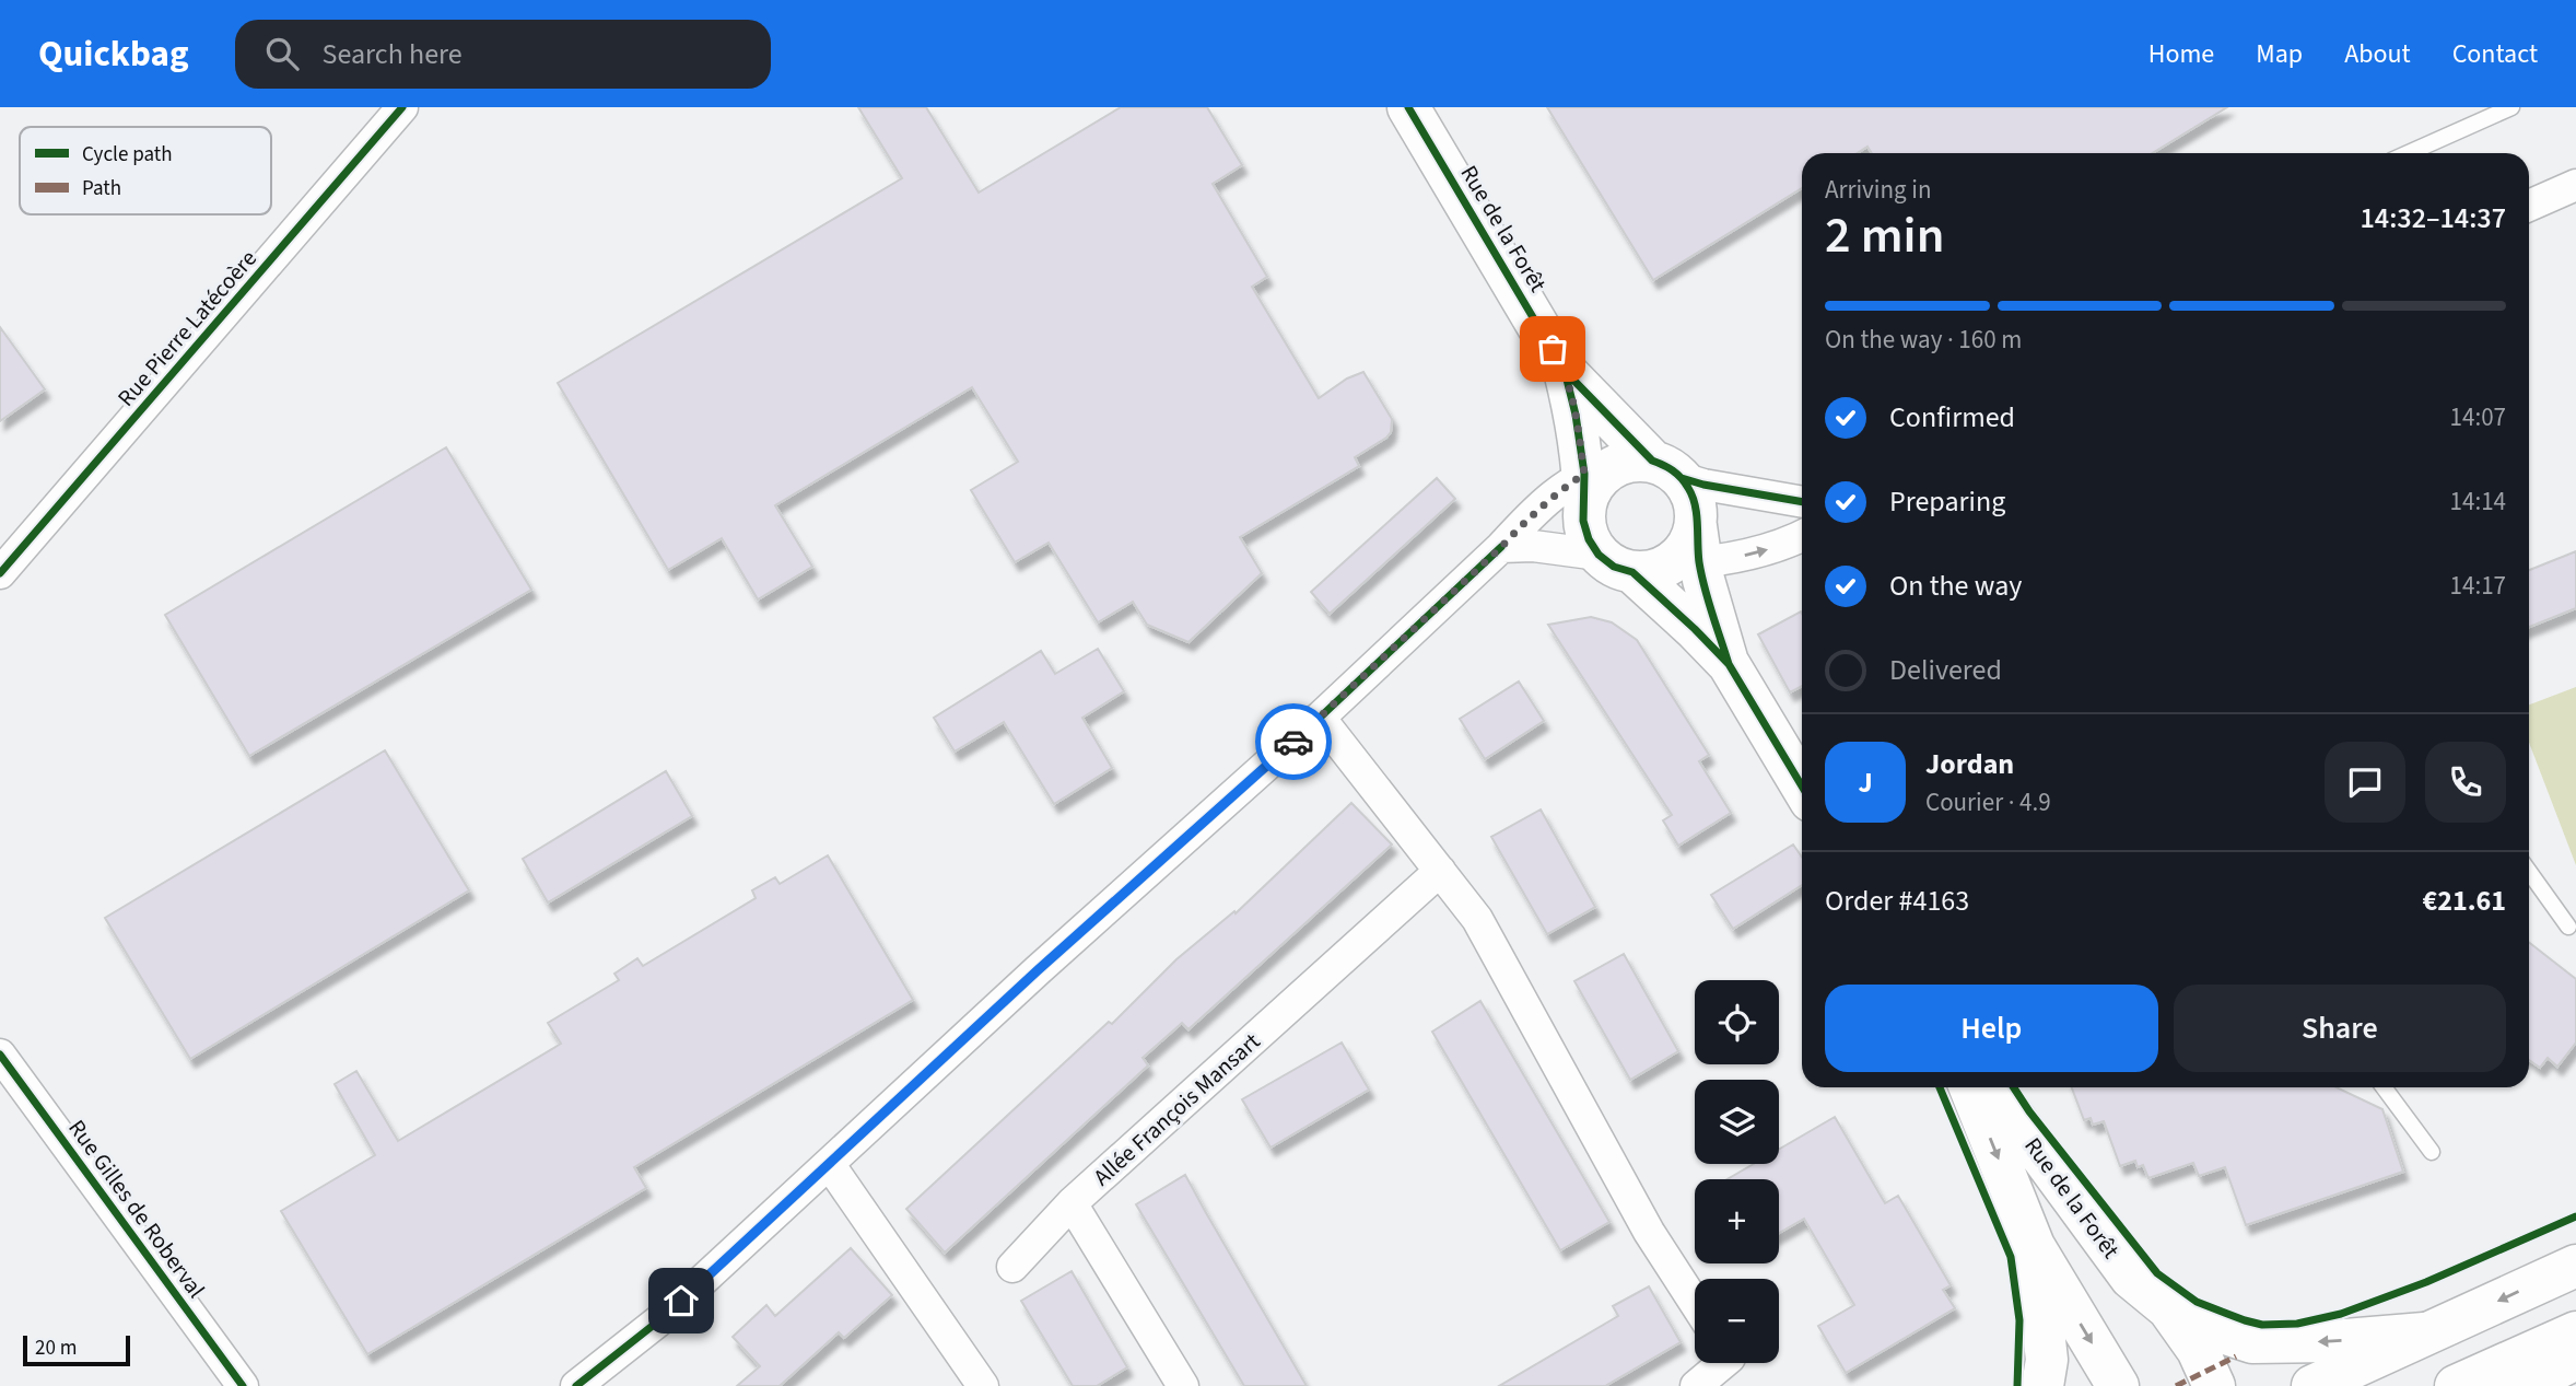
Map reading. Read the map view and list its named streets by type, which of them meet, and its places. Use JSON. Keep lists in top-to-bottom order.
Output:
{
  "streets": {
    "street": [
      "Rue de la Forêt",
      "Rue Pierre Latécoère",
      "Allée François Mansart",
      "Rue Gilles de Roberval"
    ]
  },
  "legend": ["Cycle path", "Path"],
  "scale_bar": "20 m",
  "page": {
    "header": "Quickbag",
    "search": "Search here",
    "nav": [
      "Home",
      "Map",
      "About",
      "Contact"
    ],
    "heading": ["2 min", "Arriving in", "14:32–14:37"],
    "panel": [
      "Jordan",
      "Courier · 4.9",
      "Order #4163",
      "€21.61"
    ],
    "bar": "On the way · 160 m",
    "list": [
      ["Confirmed", "14:07"],
      ["Preparing", "14:14"],
      ["On the way", "14:17"],
      "Delivered"
    ],
    "round": "J",
    "buttons": ["Help", "Share"],
    "map_buttons": ["+", "−"],
    "scale": "20 m"
  }
}
